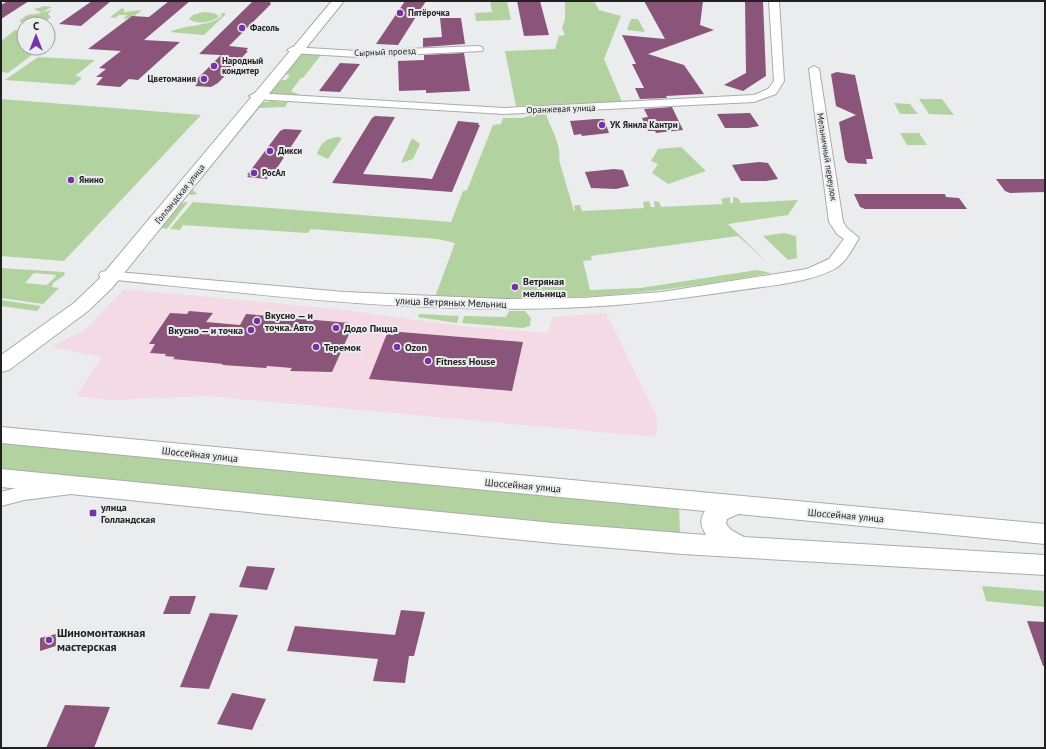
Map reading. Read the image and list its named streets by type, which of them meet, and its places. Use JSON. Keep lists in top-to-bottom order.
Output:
{
  "streets": {
    "main road": ["Голландская улица", "Шоссейная улица"],
    "street": [
      "Сырный проезд",
      "Оранжевая улица",
      "Мельничный переулок",
      "улица Ветряных Мельниц"
    ]
  },
  "crossings": [
    ["Сырный проезд", "Голландская улица"],
    ["Оранжевая улица", "Голландская улица"],
    ["Мельничный переулок", "улица Ветряных Мельниц"],
    ["Голландская улица", "улица Ветряных Мельниц"]
  ],
  "places": {
    "other": [
      "Пятёрочка",
      "Фасоль",
      "Народный кондитер",
      "Цветомания",
      "УК Янила Кантри",
      "Дикси",
      "РосАл",
      "Янино",
      "Ветряная мельница",
      "Вкусно — и точка. Авто",
      "Додо Пицца",
      "Вкусно — и точка",
      "Теремок",
      "Ozon",
      "Fitness House",
      "Шиномонтажная мастерская"
    ],
    "transit": ["улица Голландская"]
  },
  "north": "top"
}
